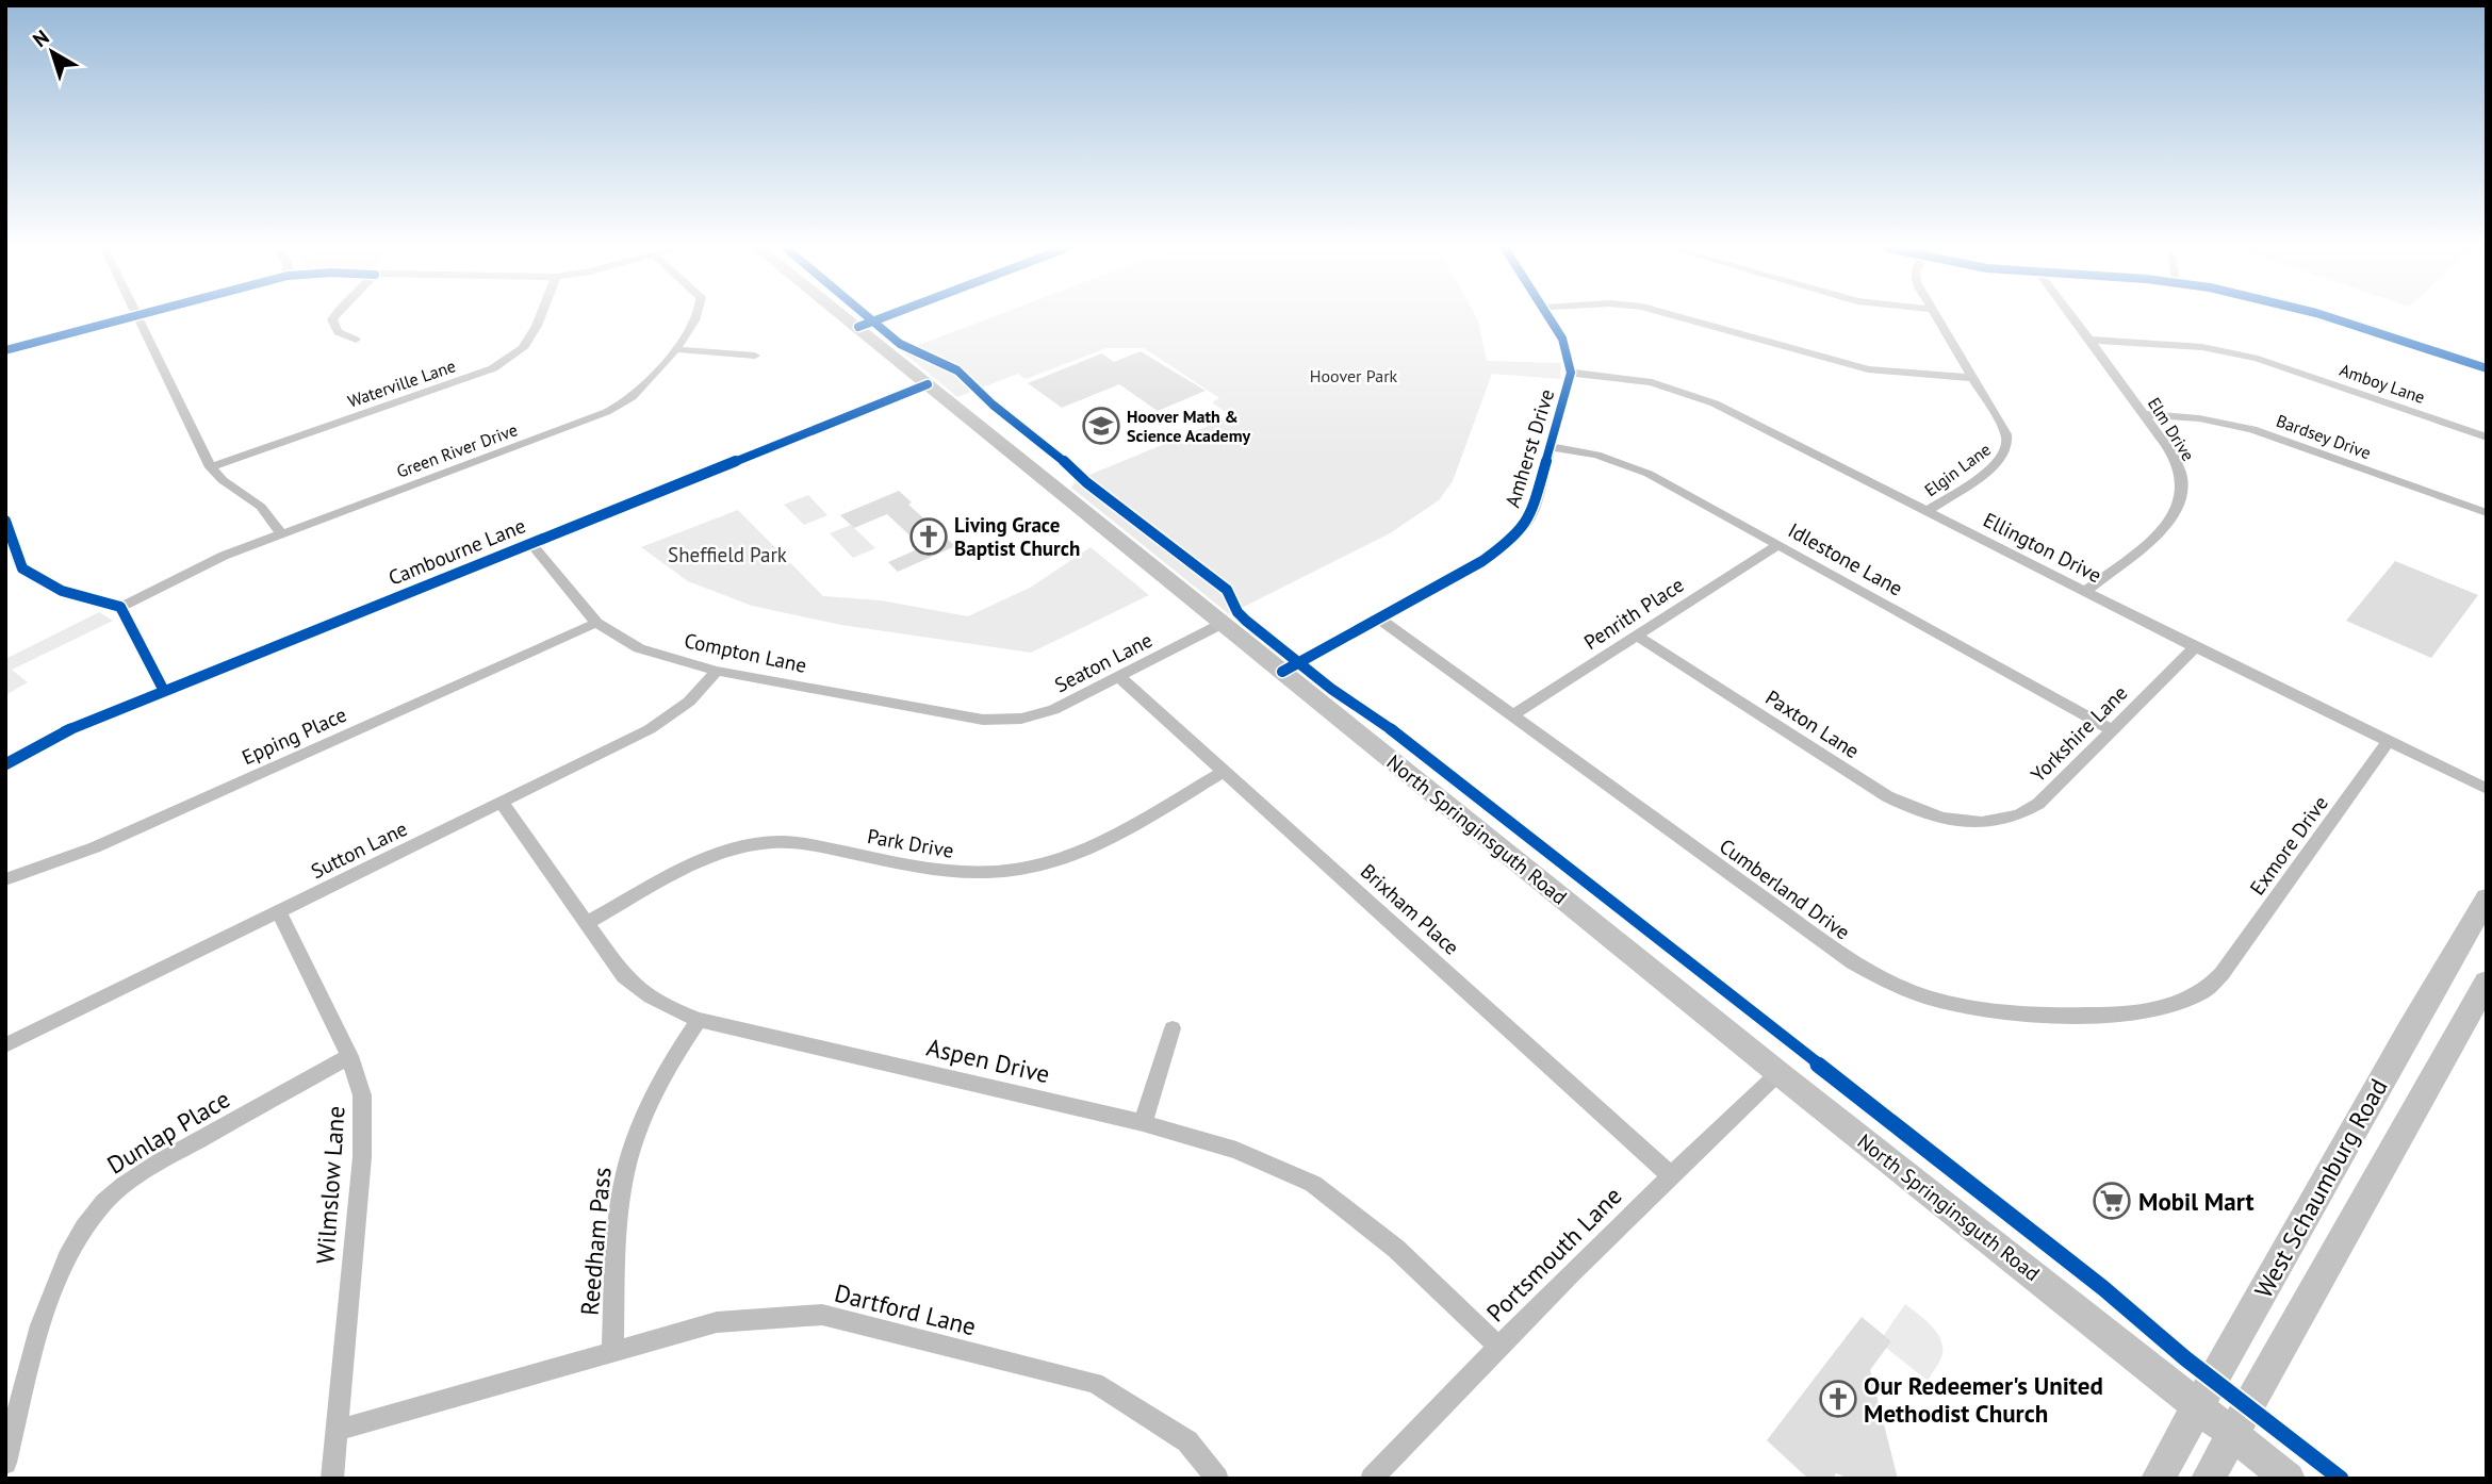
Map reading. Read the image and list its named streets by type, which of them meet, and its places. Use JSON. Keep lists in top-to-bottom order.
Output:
{
  "streets": {
    "street": [
      "Waterville Lane",
      "Amboy Lane",
      "Elm Drive",
      "Bardsey Drive",
      "Amherst Drive",
      "Green River Drive",
      "Elgin Lane",
      "Ellington Drive",
      "Cambourne Lane",
      "Idlestone Lane",
      "Penrith Place",
      "Compton Lane",
      "Seaton Lane",
      "Paxton Lane",
      "Yorkshire Lane",
      "Epping Place",
      "North Springinsguth Road",
      "Park Drive",
      "Exmore Drive",
      "Sutton Lane",
      "Cumberland Drive",
      "Brixham Place",
      "Aspen Drive",
      "Dunlap Place",
      "Wilmslow Lane",
      "West Schaumburg Road",
      "Reedham Pass",
      "Portsmouth Lane",
      "Dartford Lane"
    ]
  },
  "crossings": [
    ["Amboy Lane", "Elm Drive"],
    ["Elm Drive", "Bardsey Drive"],
    ["Elm Drive", "Ellington Drive"],
    ["Amherst Drive", "Ellington Drive"],
    ["Amherst Drive", "Idlestone Lane"],
    ["Amherst Drive", "North Springinsguth Road"],
    ["Amherst Drive", "Cumberland Drive"],
    ["Elgin Lane", "Ellington Drive"],
    ["Ellington Drive", "Yorkshire Lane"],
    ["Ellington Drive", "Exmore Drive"],
    ["Cambourne Lane", "Compton Lane"],
    ["Cambourne Lane", "North Springinsguth Road"],
    ["Idlestone Lane", "Penrith Place"],
    ["Idlestone Lane", "Yorkshire Lane"],
    ["Penrith Place", "Paxton Lane"],
    ["Penrith Place", "Cumberland Drive"],
    ["Compton Lane", "Seaton Lane"],
    ["Compton Lane", "Epping Place"],
    ["Compton Lane", "Sutton Lane"],
    ["Seaton Lane", "North Springinsguth Road"],
    ["Seaton Lane", "Brixham Place"],
    ["Paxton Lane", "Yorkshire Lane"],
    ["North Springinsguth Road", "West Schaumburg Road"],
    ["North Springinsguth Road", "Portsmouth Lane"],
    ["Park Drive", "Brixham Place"],
    ["Park Drive", "Aspen Drive"],
    ["Exmore Drive", "Cumberland Drive"],
    ["Sutton Lane", "Aspen Drive"],
    ["Sutton Lane", "Wilmslow Lane"],
    ["Brixham Place", "Portsmouth Lane"],
    ["Aspen Drive", "Reedham Pass"],
    ["Aspen Drive", "Portsmouth Lane"],
    ["Dunlap Place", "Wilmslow Lane"],
    ["Wilmslow Lane", "Dartford Lane"],
    ["Reedham Pass", "Dartford Lane"]
  ],
  "parks": ["Hoover Park", "Sheffield Park"],
  "places": {
    "school or university": ["Hoover Math & Science Academy"],
    "church": ["Living Grace Baptist Church", "Our Redeemer's United Methodist Church"],
    "supermarket": ["Mobil Mart"]
  },
  "north": "top left"
}
